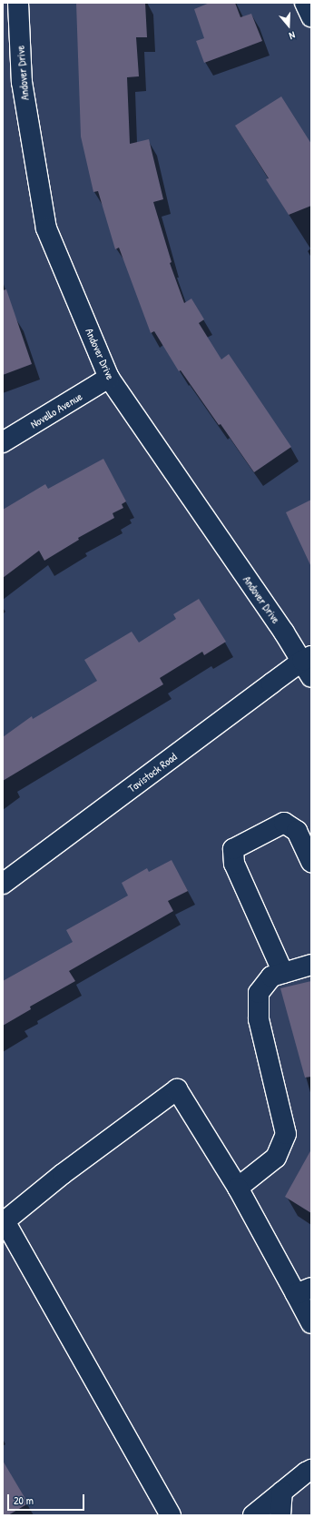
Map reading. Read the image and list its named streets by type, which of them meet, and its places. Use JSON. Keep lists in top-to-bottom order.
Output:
{
  "streets": {
    "street": ["Andover Drive", "Novello Avenue", "Tavistock Road"]
  },
  "crossings": [
    ["Andover Drive", "Novello Avenue"],
    ["Andover Drive", "Tavistock Road"]
  ],
  "scale_bar": "20 m",
  "north": "bottom"
}
